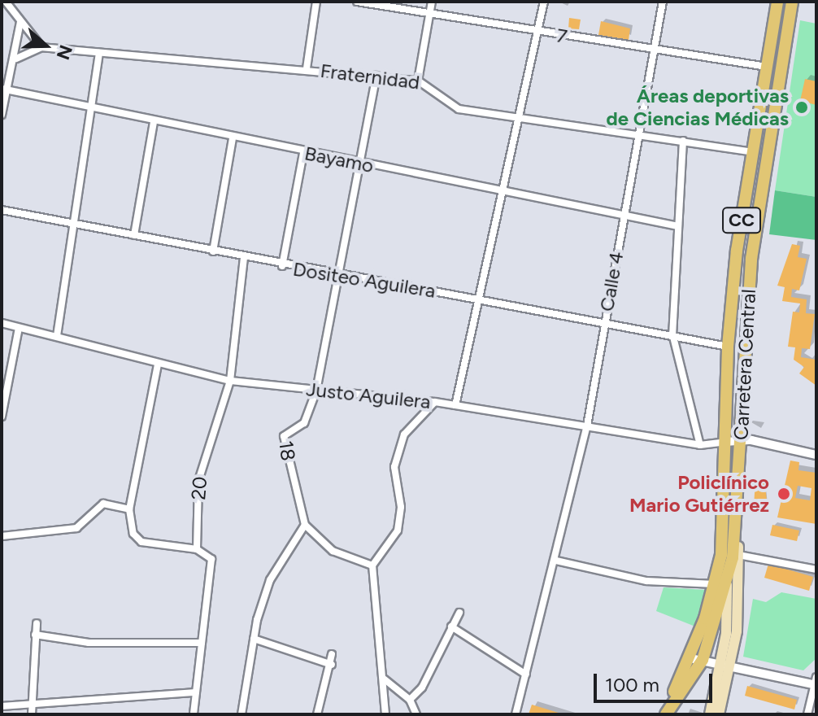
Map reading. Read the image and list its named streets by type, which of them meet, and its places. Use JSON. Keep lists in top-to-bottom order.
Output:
{
  "streets": {
    "main road": ["CC", "Carretera Central"],
    "street": [
      "7",
      "Fraternidad",
      "Bayamo",
      "Dositeo Aguilera",
      "Calle 4",
      "Justo Aguilera",
      "18",
      "20"
    ]
  },
  "crossings": [
    ["7", "Calle 4"],
    ["7", "Carretera Central"],
    ["Fraternidad", "Calle 4"],
    ["Fraternidad", "Carretera Central"],
    ["Fraternidad", "18"],
    ["Bayamo", "Calle 4"],
    ["Bayamo", "18"],
    ["Dositeo Aguilera", "Calle 4"],
    ["Dositeo Aguilera", "Carretera Central"],
    ["Dositeo Aguilera", "18"],
    ["Dositeo Aguilera", "20"],
    ["Calle 4", "Justo Aguilera"],
    ["Carretera Central", "Justo Aguilera"],
    ["Justo Aguilera", "18"],
    ["Justo Aguilera", "20"]
  ],
  "places": ["Áreas deportivas de Ciencias Médicas", "Policlínico Mario Gutiérrez"],
  "scale_bar": "100 m",
  "north": "right"
}
